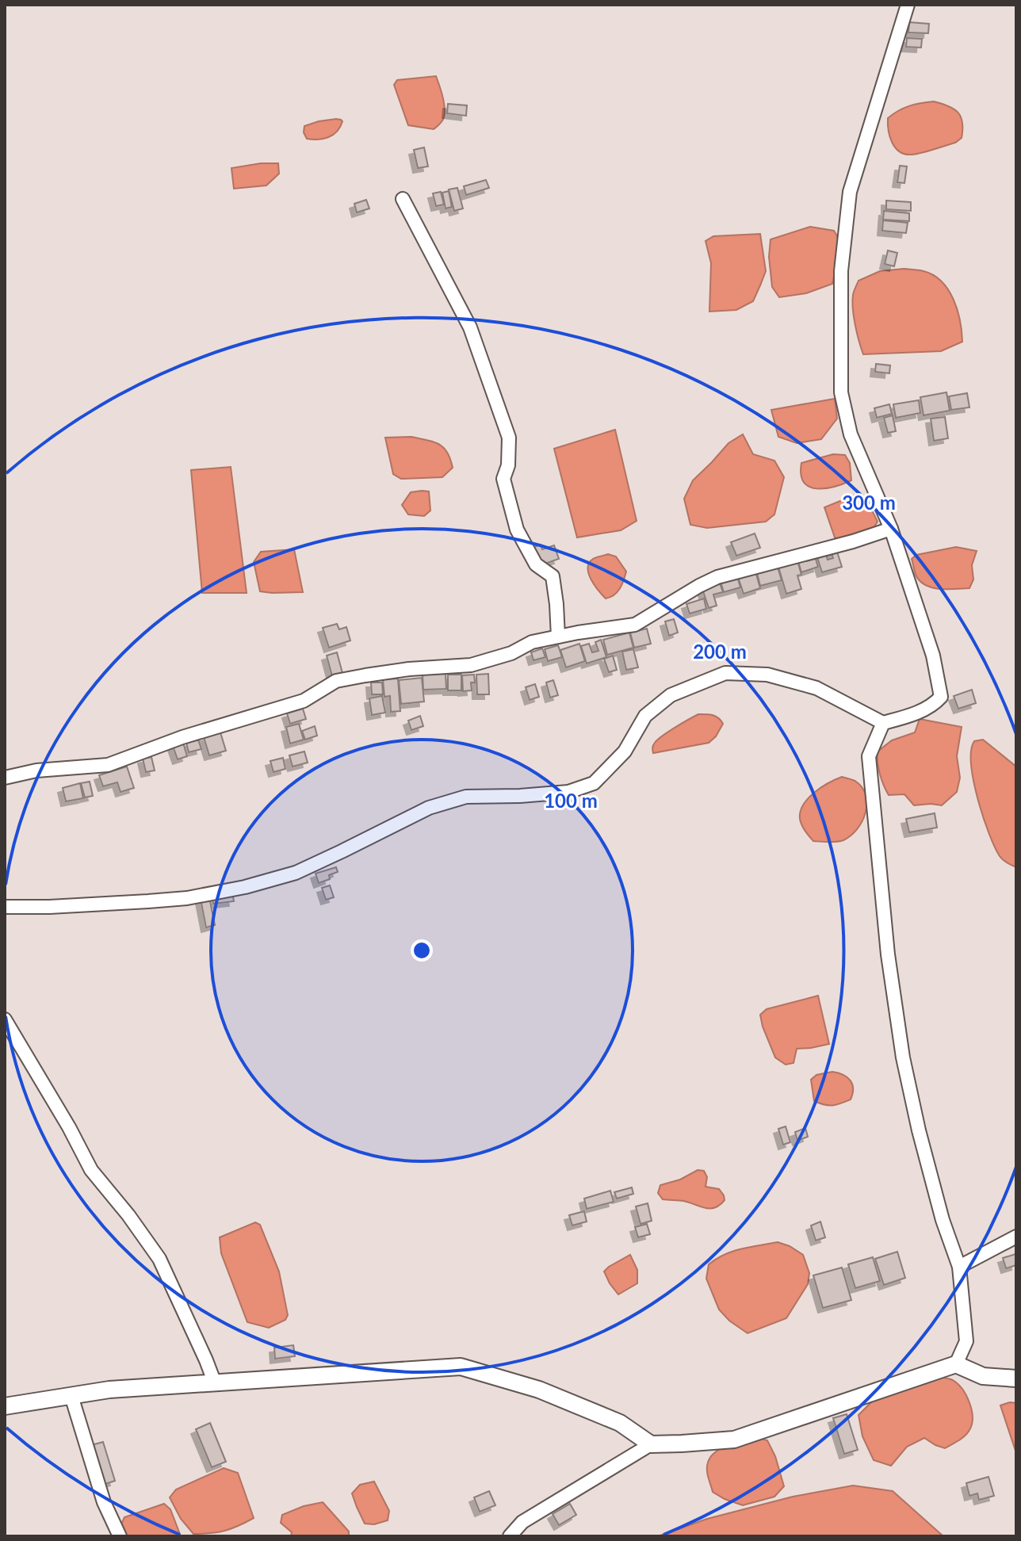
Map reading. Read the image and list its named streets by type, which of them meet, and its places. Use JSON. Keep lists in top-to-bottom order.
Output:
{
  "rings": ["300 m", "200 m", "100 m"]
}
